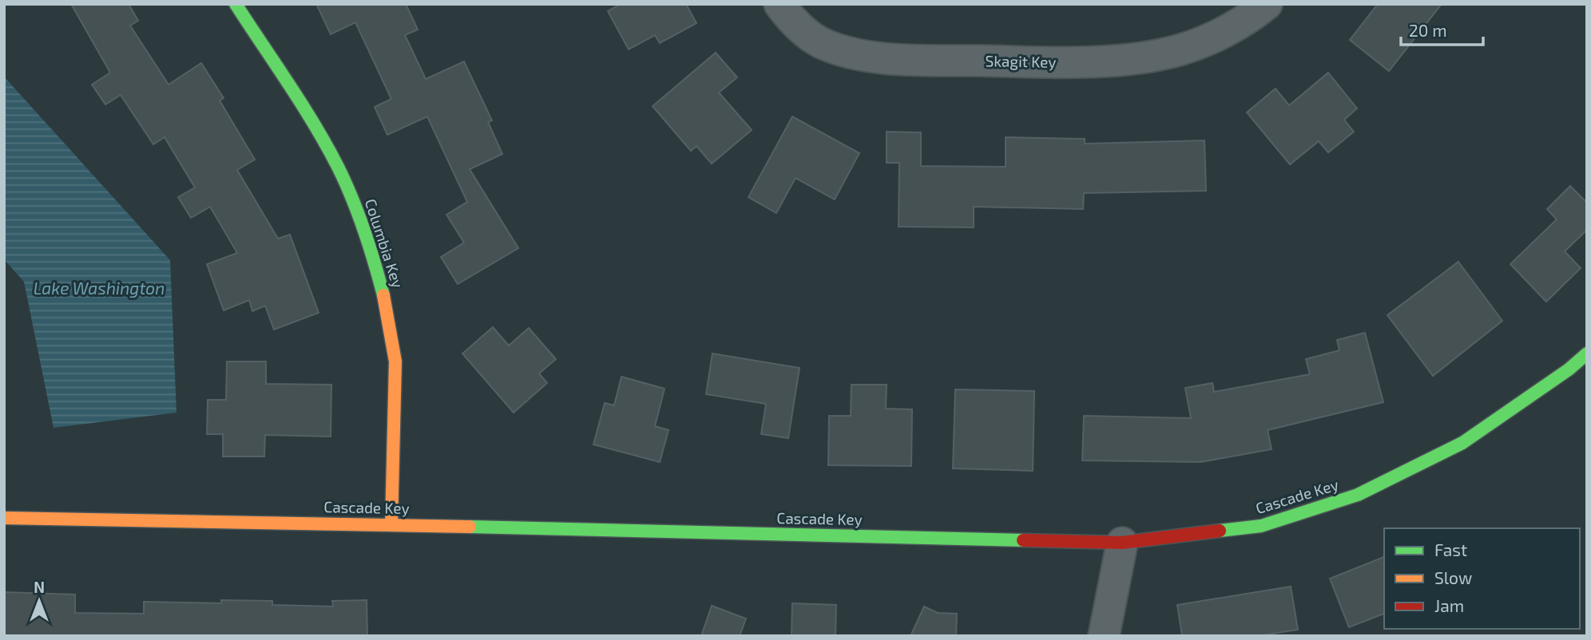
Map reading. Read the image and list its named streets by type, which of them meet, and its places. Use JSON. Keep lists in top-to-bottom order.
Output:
{
  "streets": {
    "street": ["Skagit Key", "Columbia Key", "Cascade Key"]
  },
  "crossings": [
    ["Columbia Key", "Cascade Key"]
  ],
  "water": ["Lake Washington"],
  "legend": ["Fast", "Slow", "Jam"],
  "scale_bar": "20 m",
  "north": "top"
}
